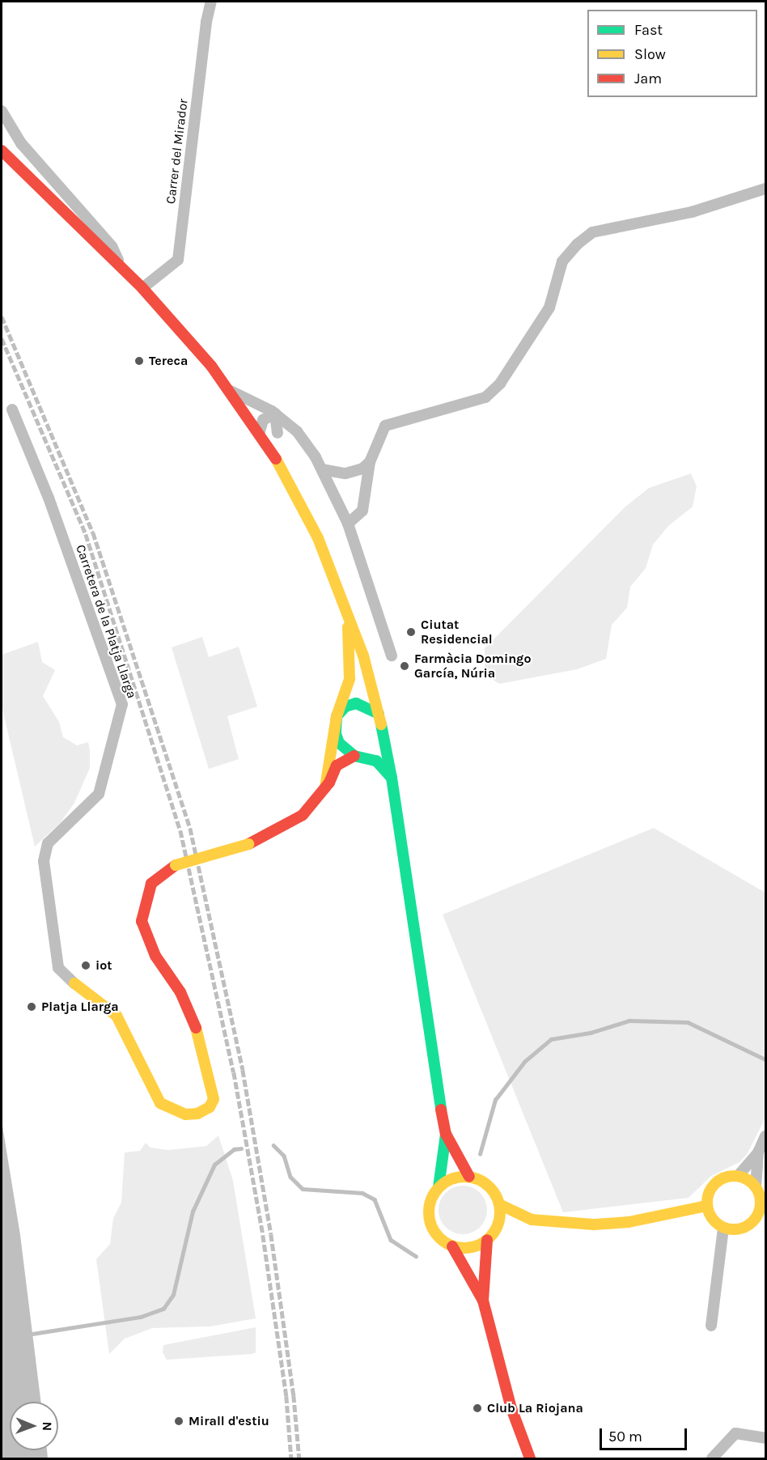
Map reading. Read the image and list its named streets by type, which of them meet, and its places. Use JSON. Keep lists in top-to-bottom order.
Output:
{
  "streets": {
    "street": ["Carrer del Mirador", "Carretera de la Platja Llarga"]
  },
  "places": [
    "Tereca",
    "Ciutat Residencial",
    "Farmàcia Domingo García, Núria",
    "iot",
    "Platja Llarga",
    "Club La Riojana",
    "Mirall d'estiu"
  ],
  "legend": ["Fast", "Slow", "Jam"],
  "scale_bar": "50 m",
  "north": "right"
}
